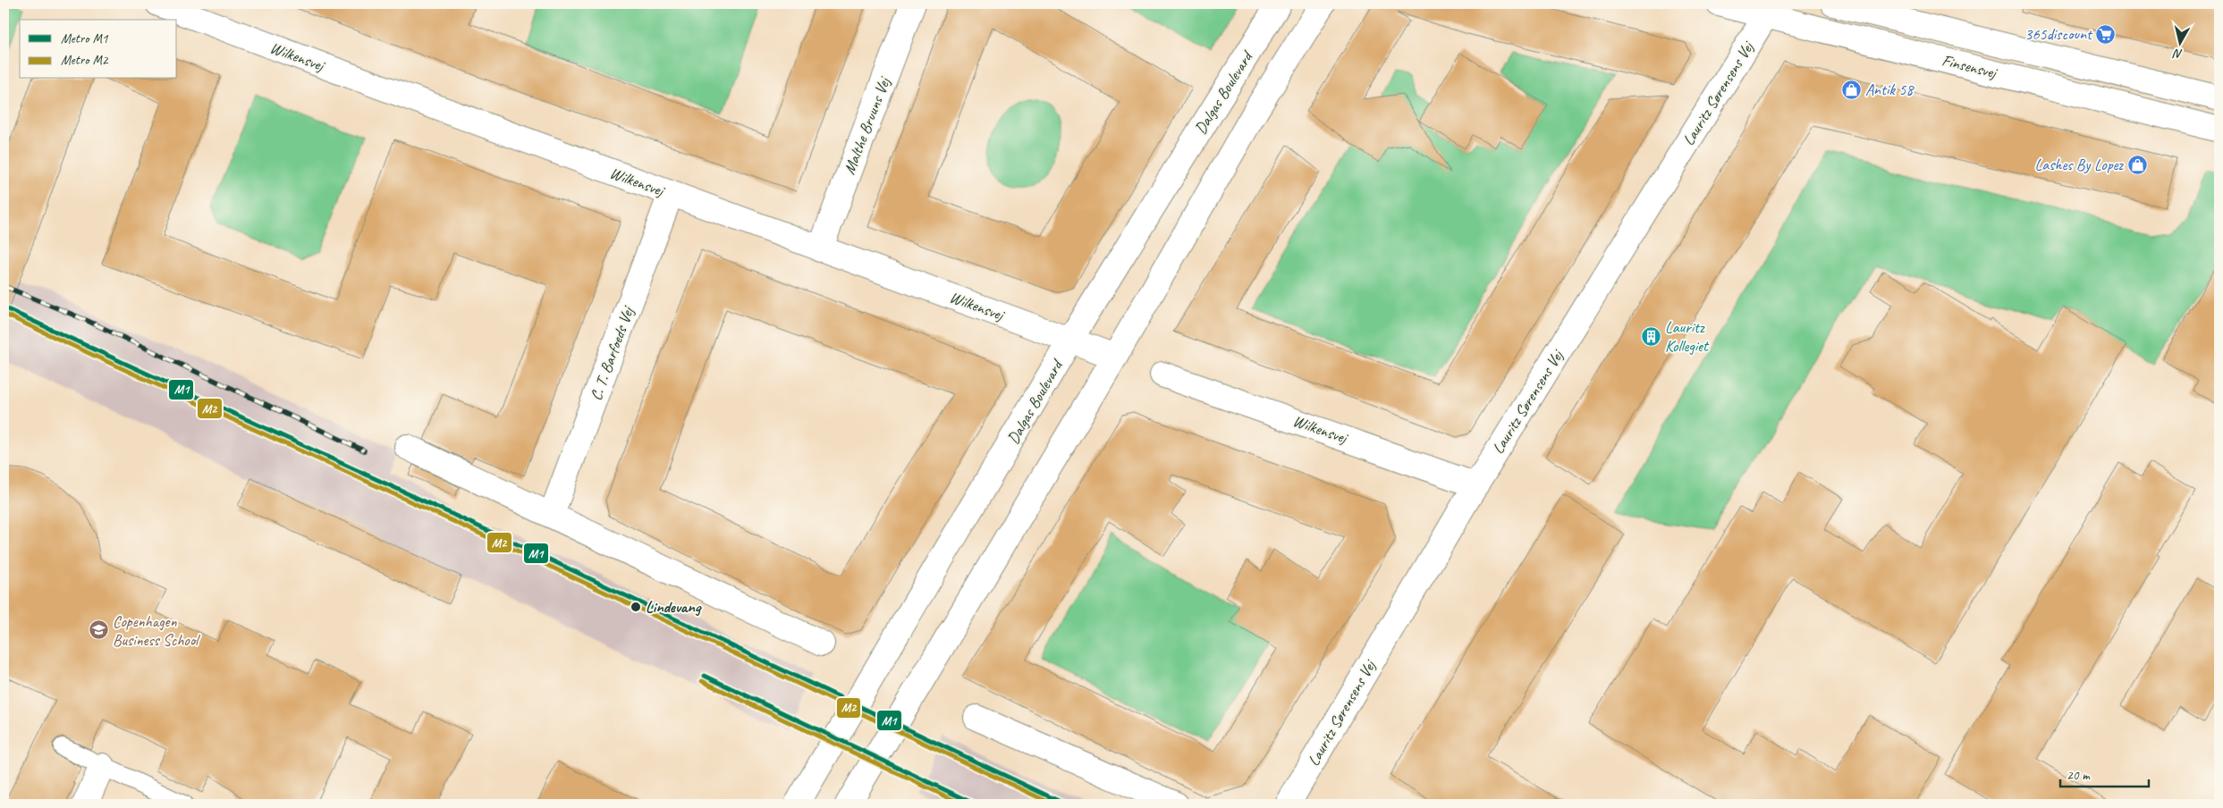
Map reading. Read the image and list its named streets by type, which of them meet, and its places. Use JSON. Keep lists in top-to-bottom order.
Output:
{
  "streets": {
    "street": [
      "Wilkensvej",
      "Finsensvej",
      "Dalgas Boulevard",
      "Lauritz Sørensens Vej",
      "Malthe Bruuns Vej",
      "C. T. Barfoeds Vej"
    ]
  },
  "crossings": [
    ["Wilkensvej", "Dalgas Boulevard"],
    ["Wilkensvej", "Lauritz Sørensens Vej"],
    ["Wilkensvej", "Malthe Bruuns Vej"],
    ["Wilkensvej", "C. T. Barfoeds Vej"],
    ["Finsensvej", "Lauritz Sørensens Vej"]
  ],
  "places": {
    "supermarket": ["365discount"],
    "shop": ["Antik 58", "Lashes By Lopez"],
    "building": ["Lauritz Kollegiet"],
    "other": ["Lindevang"],
    "school or university": ["Copenhagen Business School"]
  },
  "lines": ["metro line M1", "metro line M2"],
  "legend": ["Metro M1", "Metro M2"],
  "scale_bar": "20 m",
  "north": "bottom"
}
